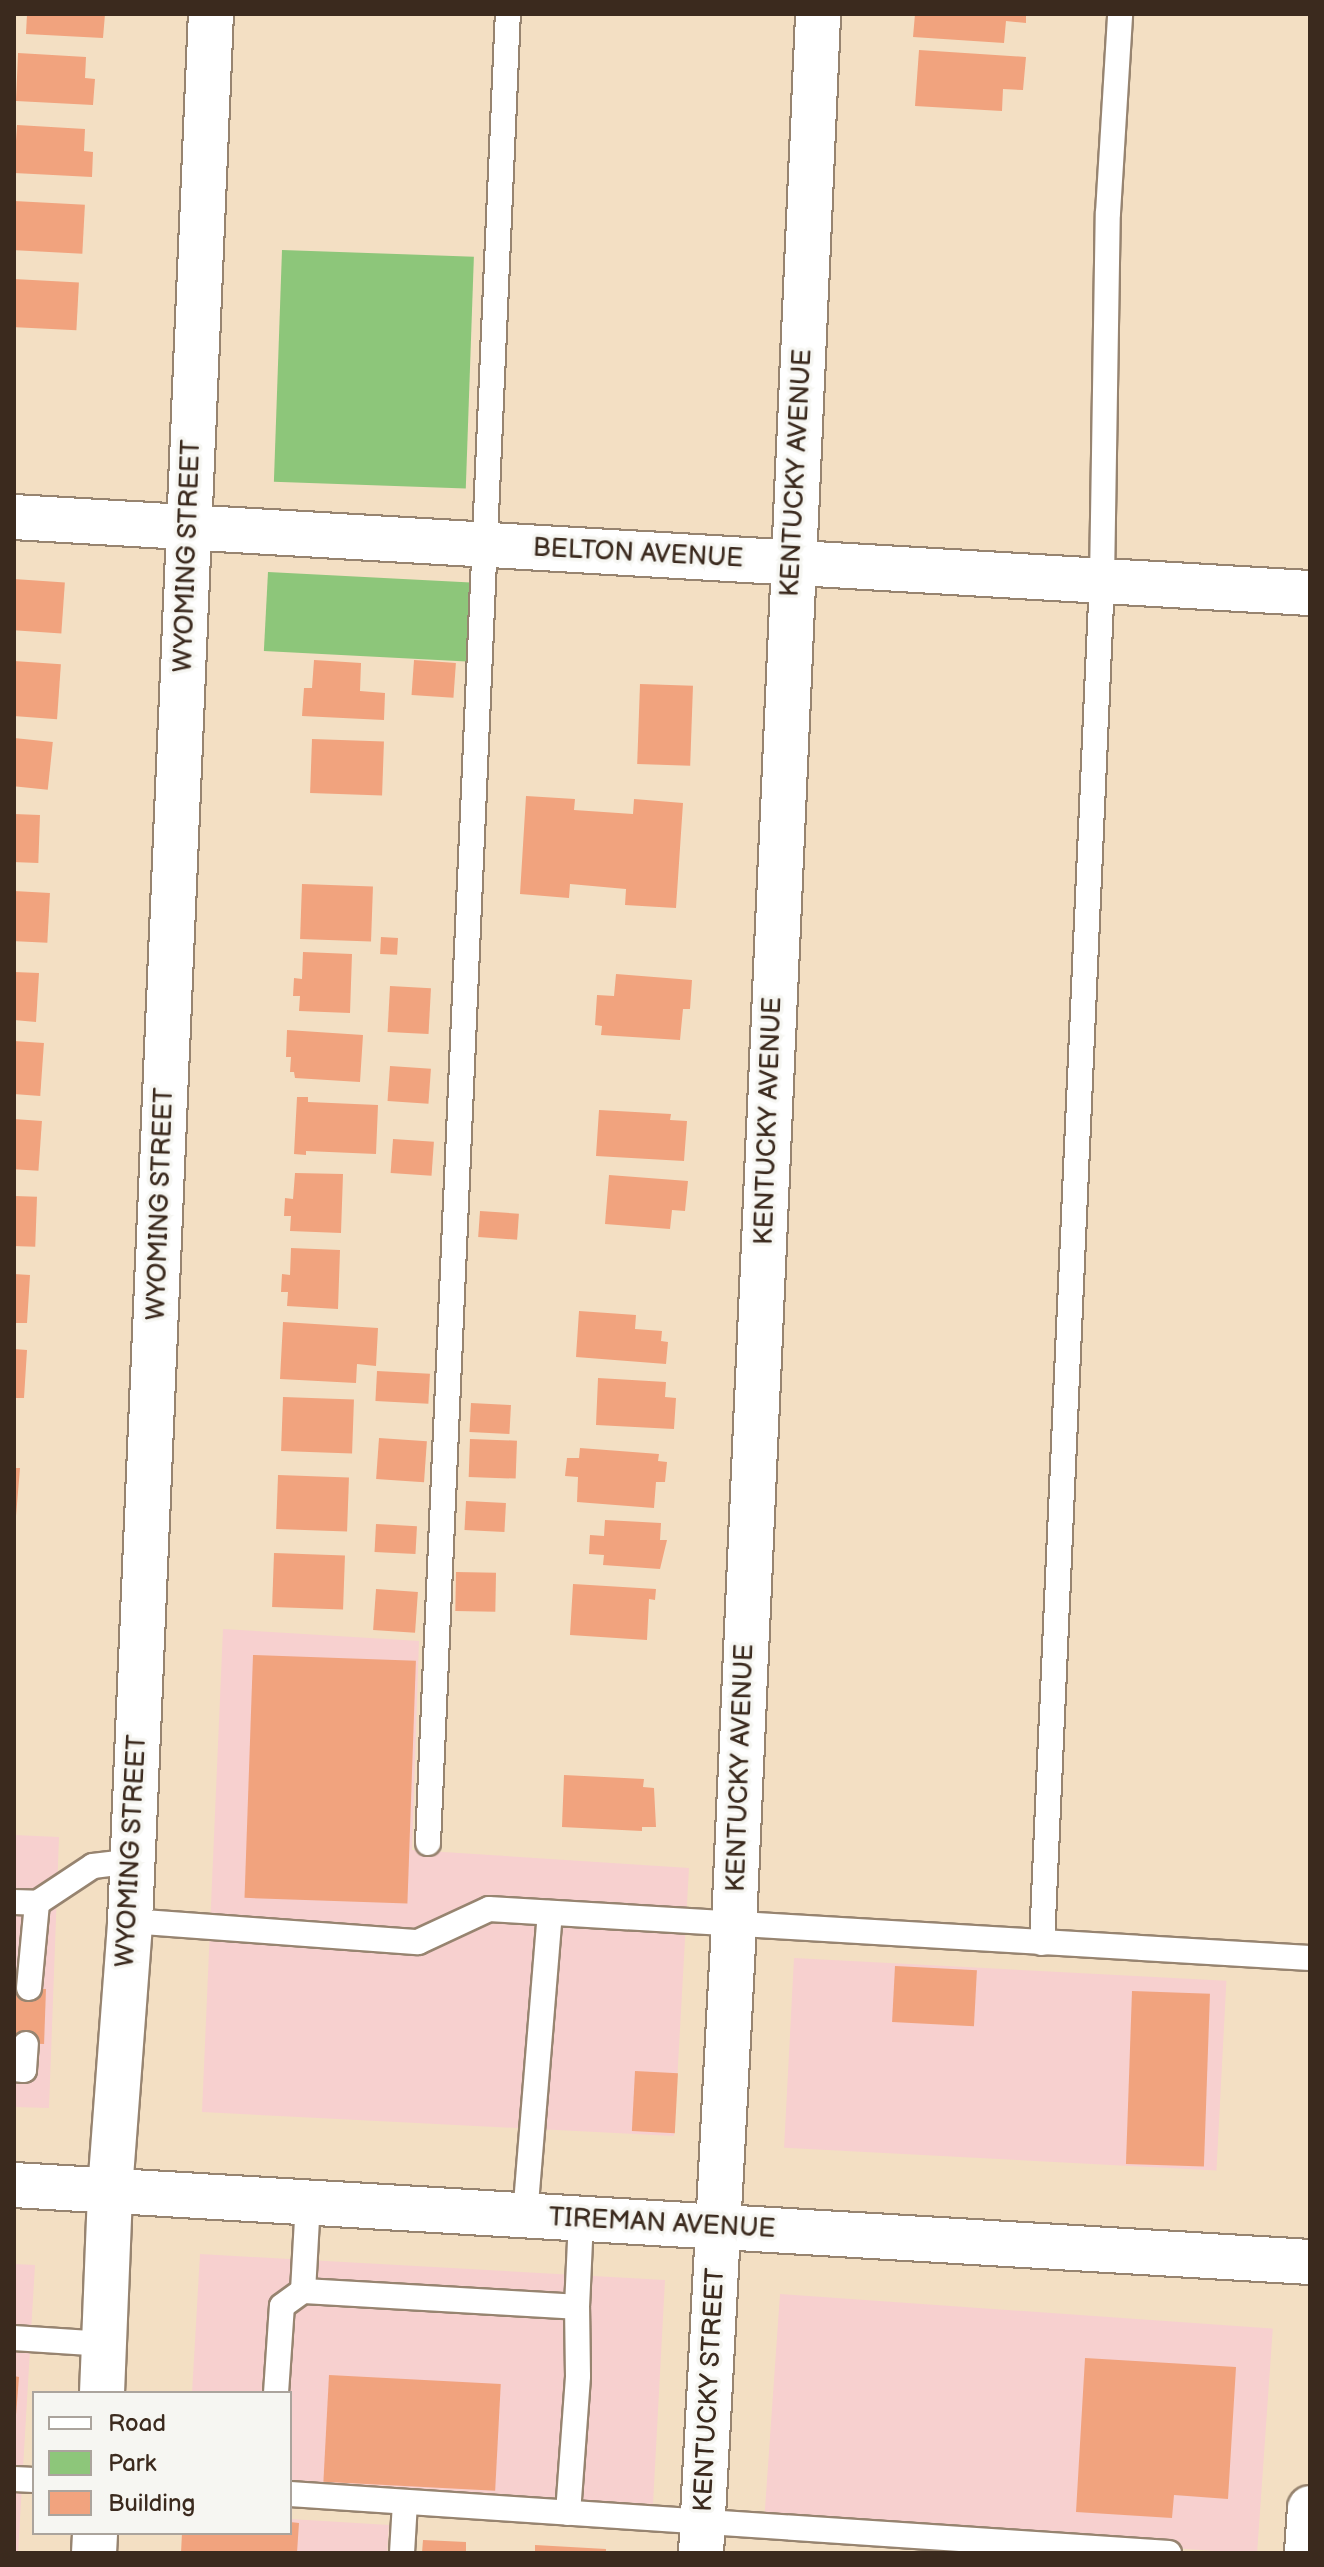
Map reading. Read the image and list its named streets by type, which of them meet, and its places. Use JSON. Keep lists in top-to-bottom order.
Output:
{
  "streets": {
    "street": [
      "KENTUCKY AVENUE",
      "BELTON AVENUE",
      "WYOMING STREET",
      "TIREMAN AVENUE",
      "KENTUCKY STREET"
    ]
  },
  "crossings": [
    ["KENTUCKY AVENUE", "BELTON AVENUE"],
    ["KENTUCKY AVENUE", "TIREMAN AVENUE"],
    ["KENTUCKY AVENUE", "KENTUCKY STREET"],
    ["BELTON AVENUE", "WYOMING STREET"],
    ["WYOMING STREET", "TIREMAN AVENUE"],
    ["TIREMAN AVENUE", "KENTUCKY STREET"]
  ],
  "legend": ["Road", "Park", "Building"]
}
